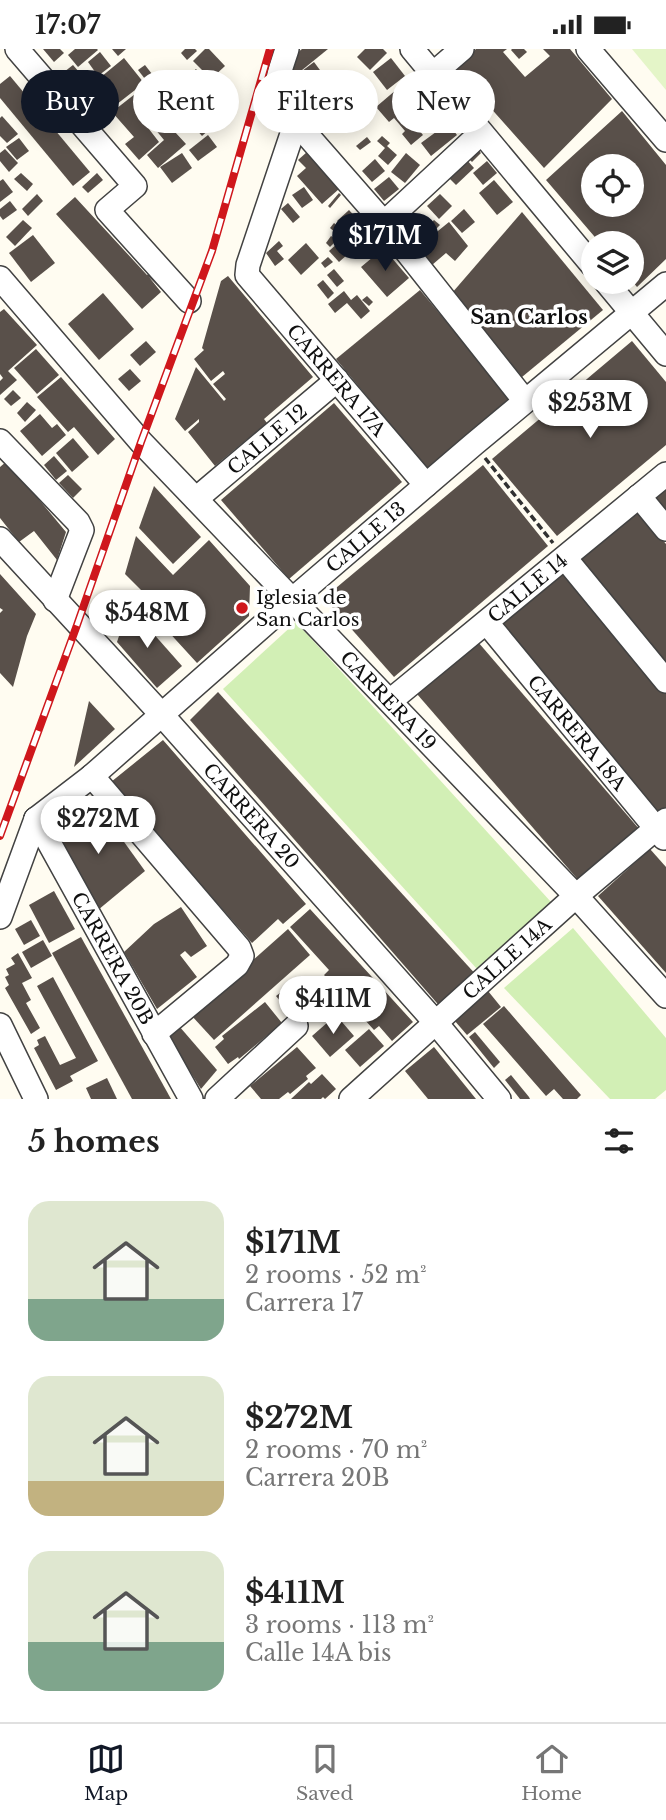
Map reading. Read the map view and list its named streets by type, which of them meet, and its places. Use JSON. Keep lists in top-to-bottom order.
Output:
{
  "streets": {
    "street": [
      "CARRERA 17A",
      "CALLE 12",
      "CALLE 13",
      "CALLE 14",
      "CARRERA 19",
      "CARRERA 18A",
      "CARRERA 20",
      "CALLE 14A",
      "CARRERA 20B"
    ]
  },
  "crossings": [
    ["CARRERA 17A", "CALLE 12"],
    ["CARRERA 17A", "CALLE 13"],
    ["CALLE 12", "CARRERA 19"],
    ["CALLE 13", "CARRERA 19"],
    ["CALLE 13", "CARRERA 20"],
    ["CALLE 13", "CARRERA 20B"],
    ["CALLE 14", "CARRERA 19"],
    ["CALLE 14", "CARRERA 18A"],
    ["CARRERA 19", "CALLE 14A"],
    ["CARRERA 18A", "CALLE 14A"],
    ["CARRERA 20", "CALLE 14A"]
  ],
  "districts": ["San Carlos"],
  "places": ["Iglesia de San Carlos"],
  "page": {
    "status": "17:07",
    "chip": [
      "Buy",
      "Rent",
      "Filters",
      "New"
    ],
    "price": [
      "$171M",
      "$253M",
      "$548M",
      "$272M",
      "$411M"
    ],
    "heading": "5 homes",
    "list": [
      {
        "name": "$171M",
        "note": "2 rooms · 52 m² · Carrera 17"
      },
      {
        "name": "$272M",
        "note": "2 rooms · 70 m² · Carrera 20B"
      },
      {
        "name": "$411M",
        "note": "3 rooms · 113 m² · Calle 14A bis"
      }
    ],
    "tabs": ["Map", "Saved", "Home"]
  }
}
